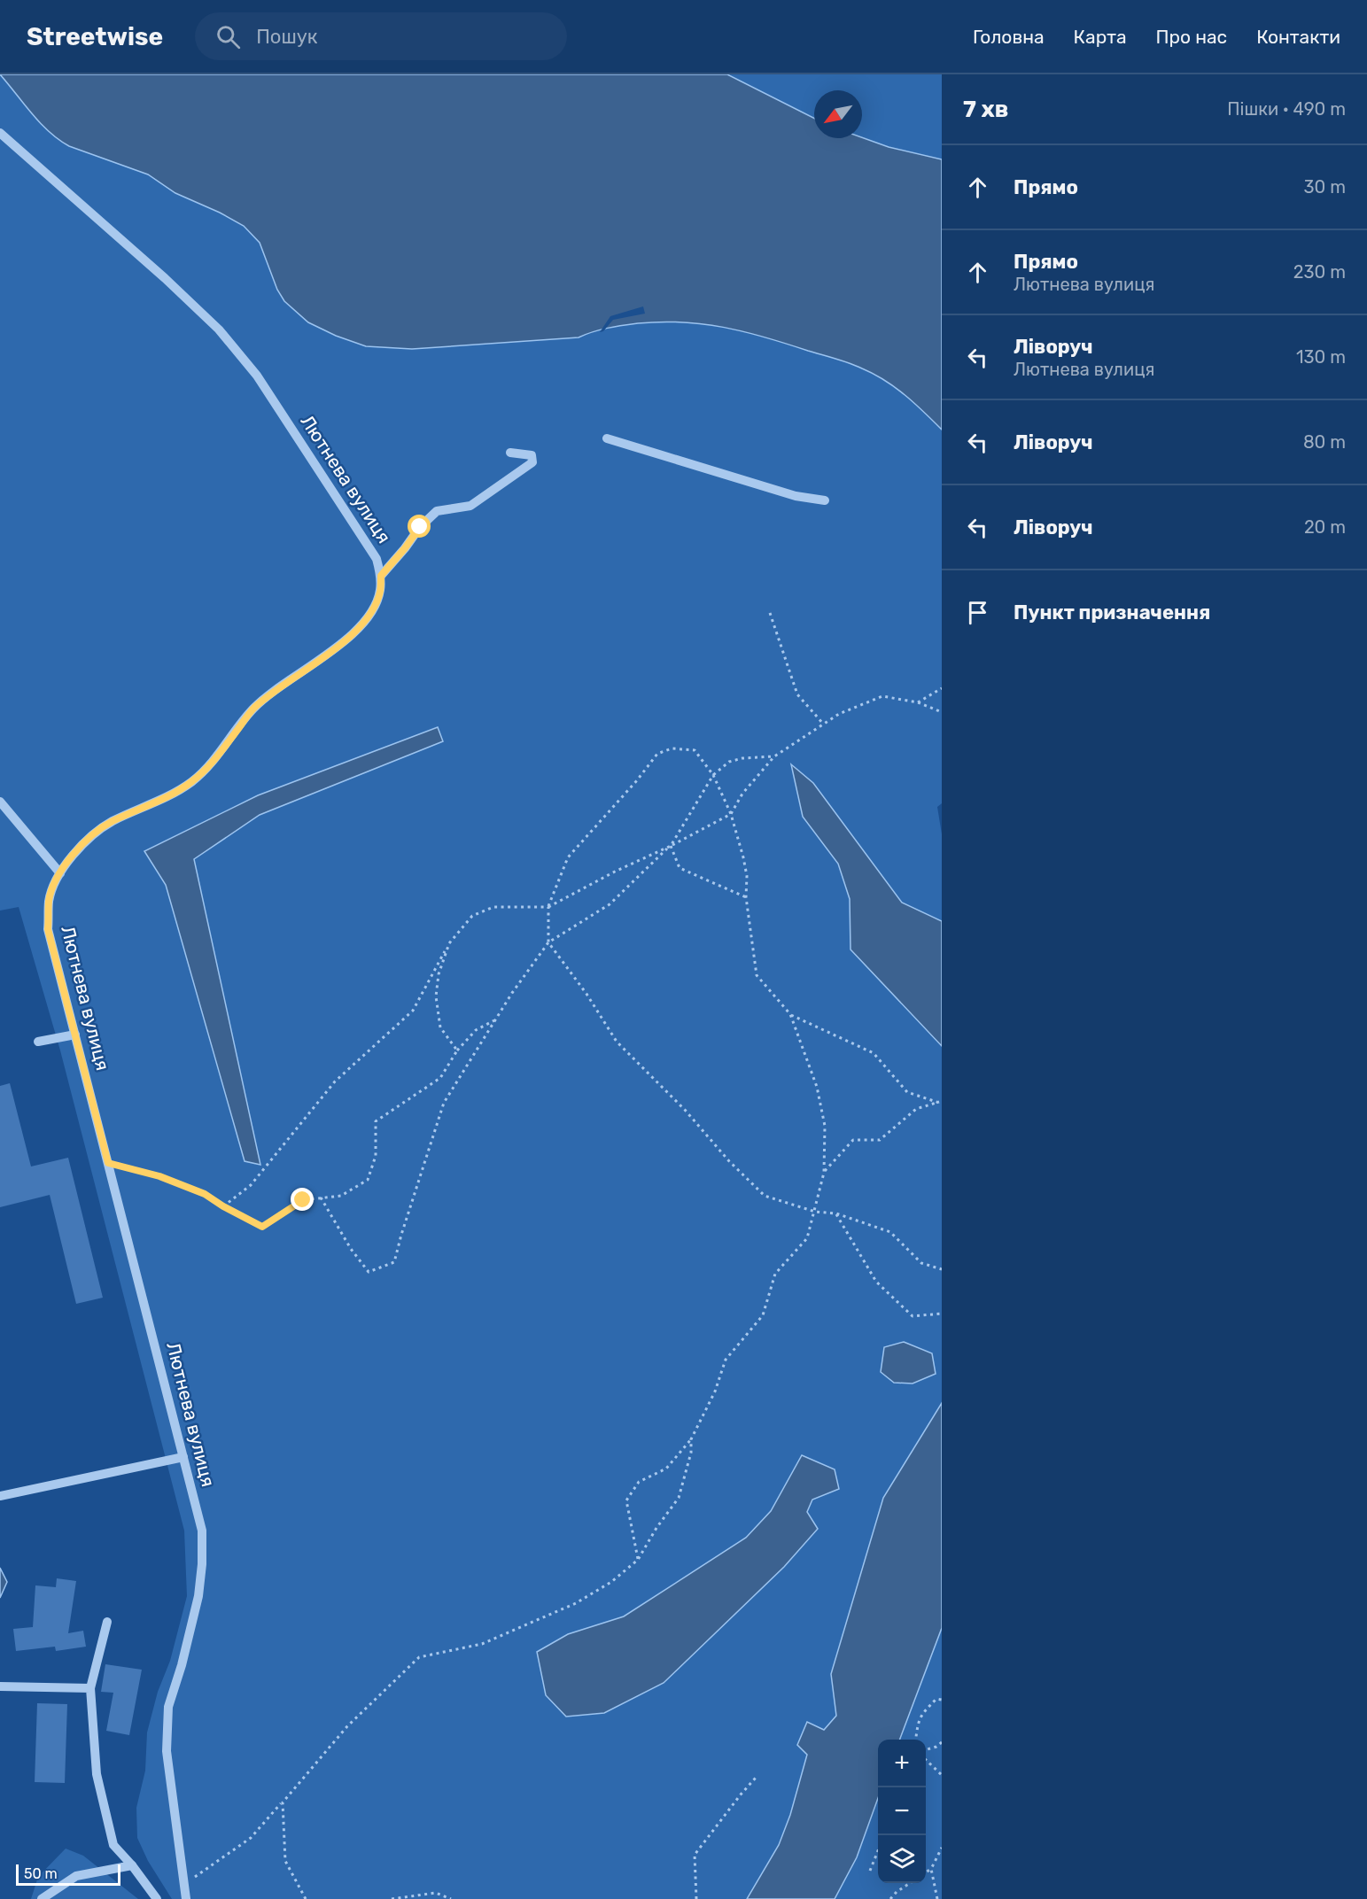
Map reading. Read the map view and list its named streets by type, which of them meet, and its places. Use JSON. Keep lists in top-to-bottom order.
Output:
{
  "streets": {
    "street": ["Лютнева вулиця"]
  },
  "scale_bar": "50 m",
  "north": "bottom left",
  "page": {
    "header": "Streetwise",
    "search": "Пошук",
    "nav": [
      "Головна",
      "Карта",
      "Про нас",
      "Контакти"
    ],
    "heading": ["7 хв", "Пішки · 490 m"],
    "list": [
      ["Прямо", "30 m"],
      ["Прямо", "Лютнева вулиця", "230 m"],
      ["Ліворуч", "Лютнева вулиця", "130 m"],
      ["Ліворуч", "80 m"],
      ["Ліворуч", "20 m"],
      "Пункт призначення"
    ],
    "map_buttons": ["+", "−"],
    "scale": "50 m"
  }
}
